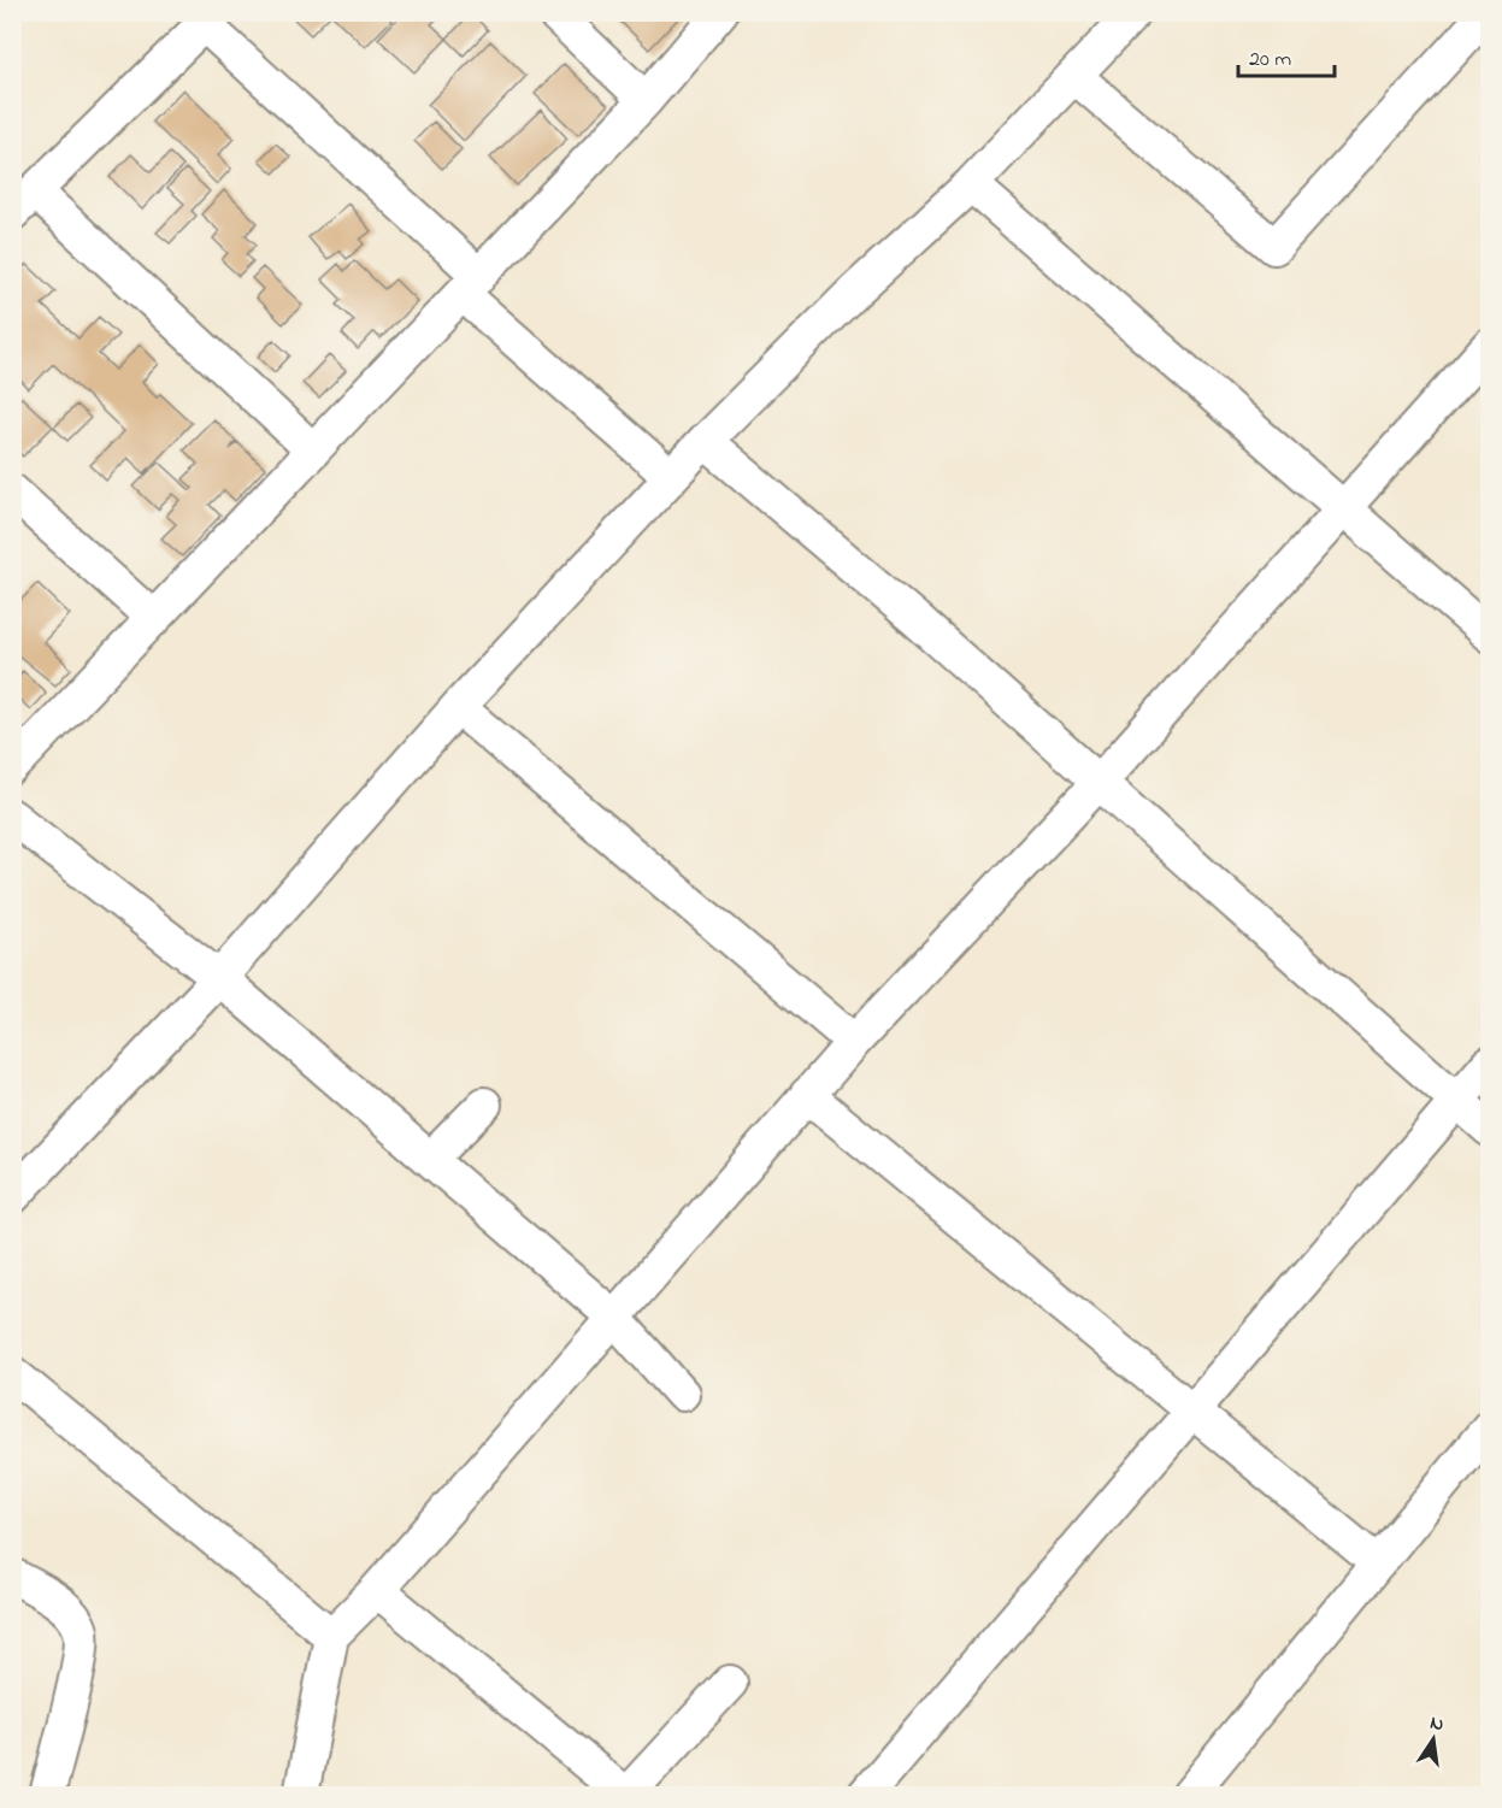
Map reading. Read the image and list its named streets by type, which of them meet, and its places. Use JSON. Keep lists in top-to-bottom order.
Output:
{
  "scale_bar": "20 m",
  "north": "top"
}
